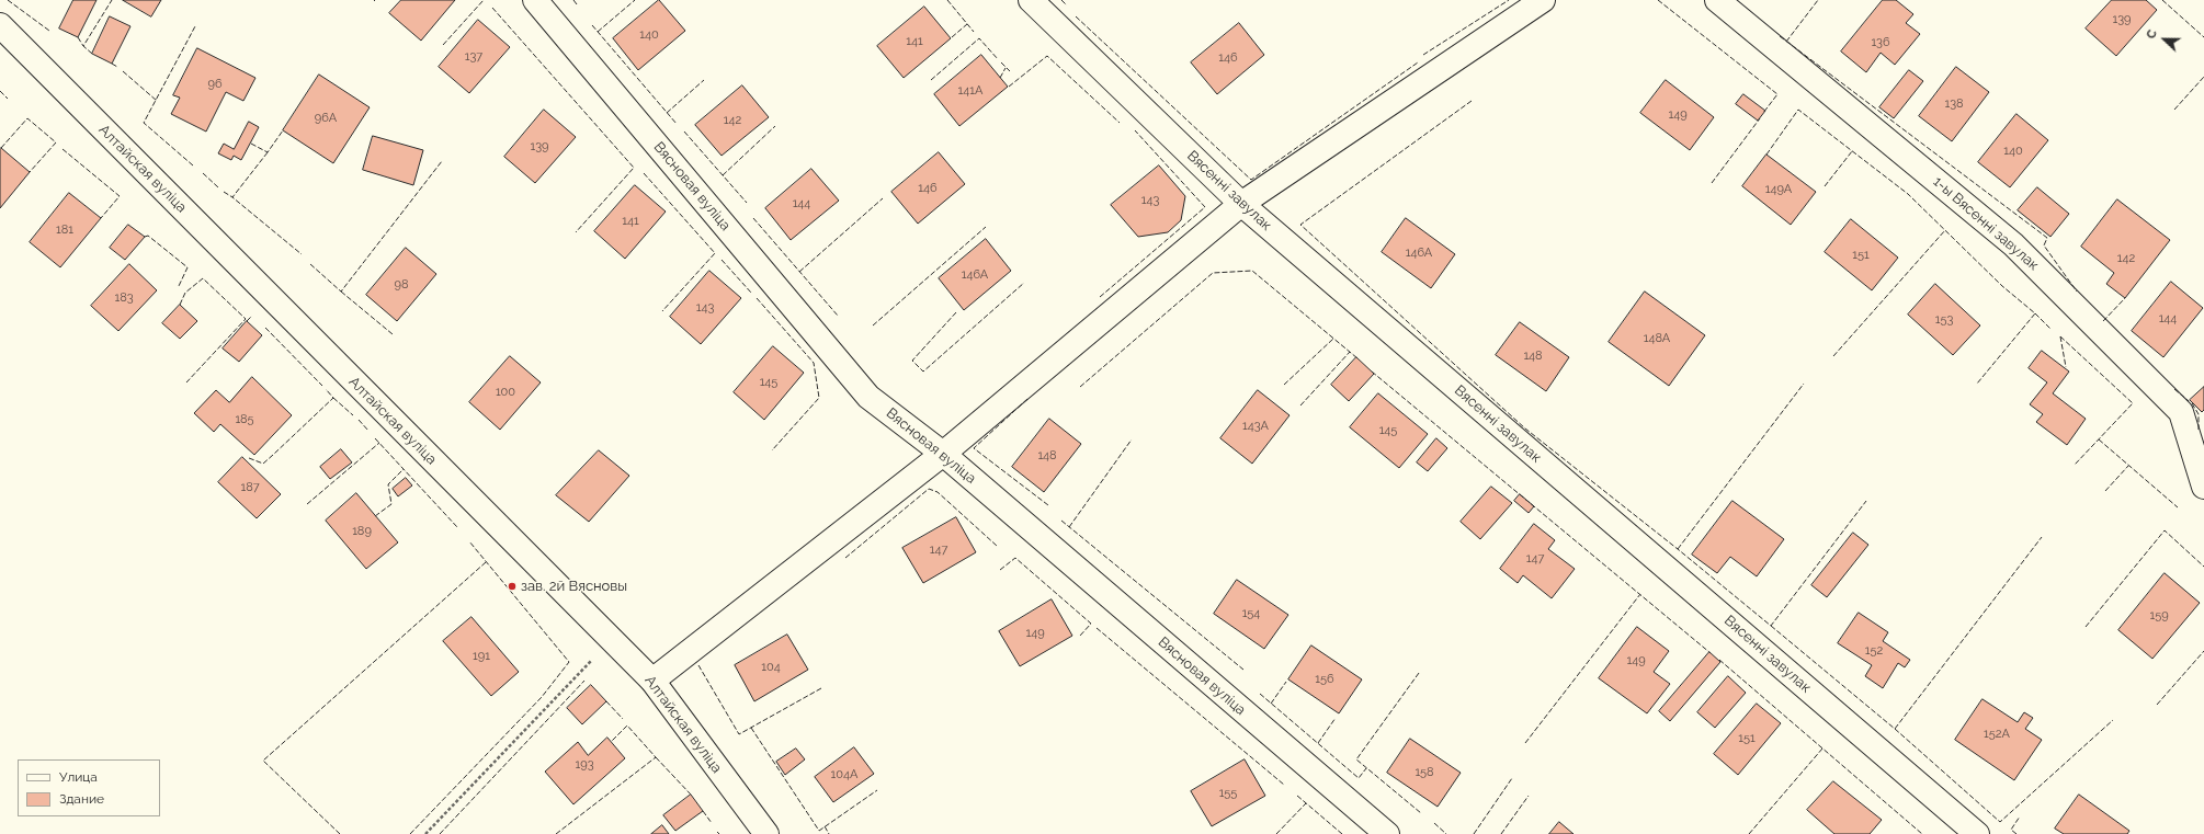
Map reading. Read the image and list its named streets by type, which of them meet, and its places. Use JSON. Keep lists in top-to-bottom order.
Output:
{
  "streets": {
    "street": [
      "Алтайская вуліца",
      "Вясновая вуліца",
      "Вясенні завулак",
      "1-ы Вясенні завулак"
    ]
  },
  "places": ["зав. 2й Вясновы"],
  "house_numbers": [
    "139",
    "140",
    "141",
    "136",
    "137",
    "146",
    "96",
    "141А",
    "138",
    "149",
    "96А",
    "142",
    "139",
    "140",
    "146",
    "149А",
    "143",
    "144",
    "141",
    "181",
    "146А",
    "151",
    "142",
    "146А",
    "98",
    "183",
    "143",
    "144",
    "153",
    "148А",
    "148",
    "145",
    "100",
    "185",
    "143А",
    "145",
    "148",
    "187",
    "189",
    "147",
    "147",
    "154",
    "159",
    "149",
    "152",
    "191",
    "149",
    "104",
    "156",
    "152А",
    "151",
    "193",
    "158",
    "104А",
    "155"
  ],
  "legend": ["Улица", "Здание"],
  "north": "left"
}
